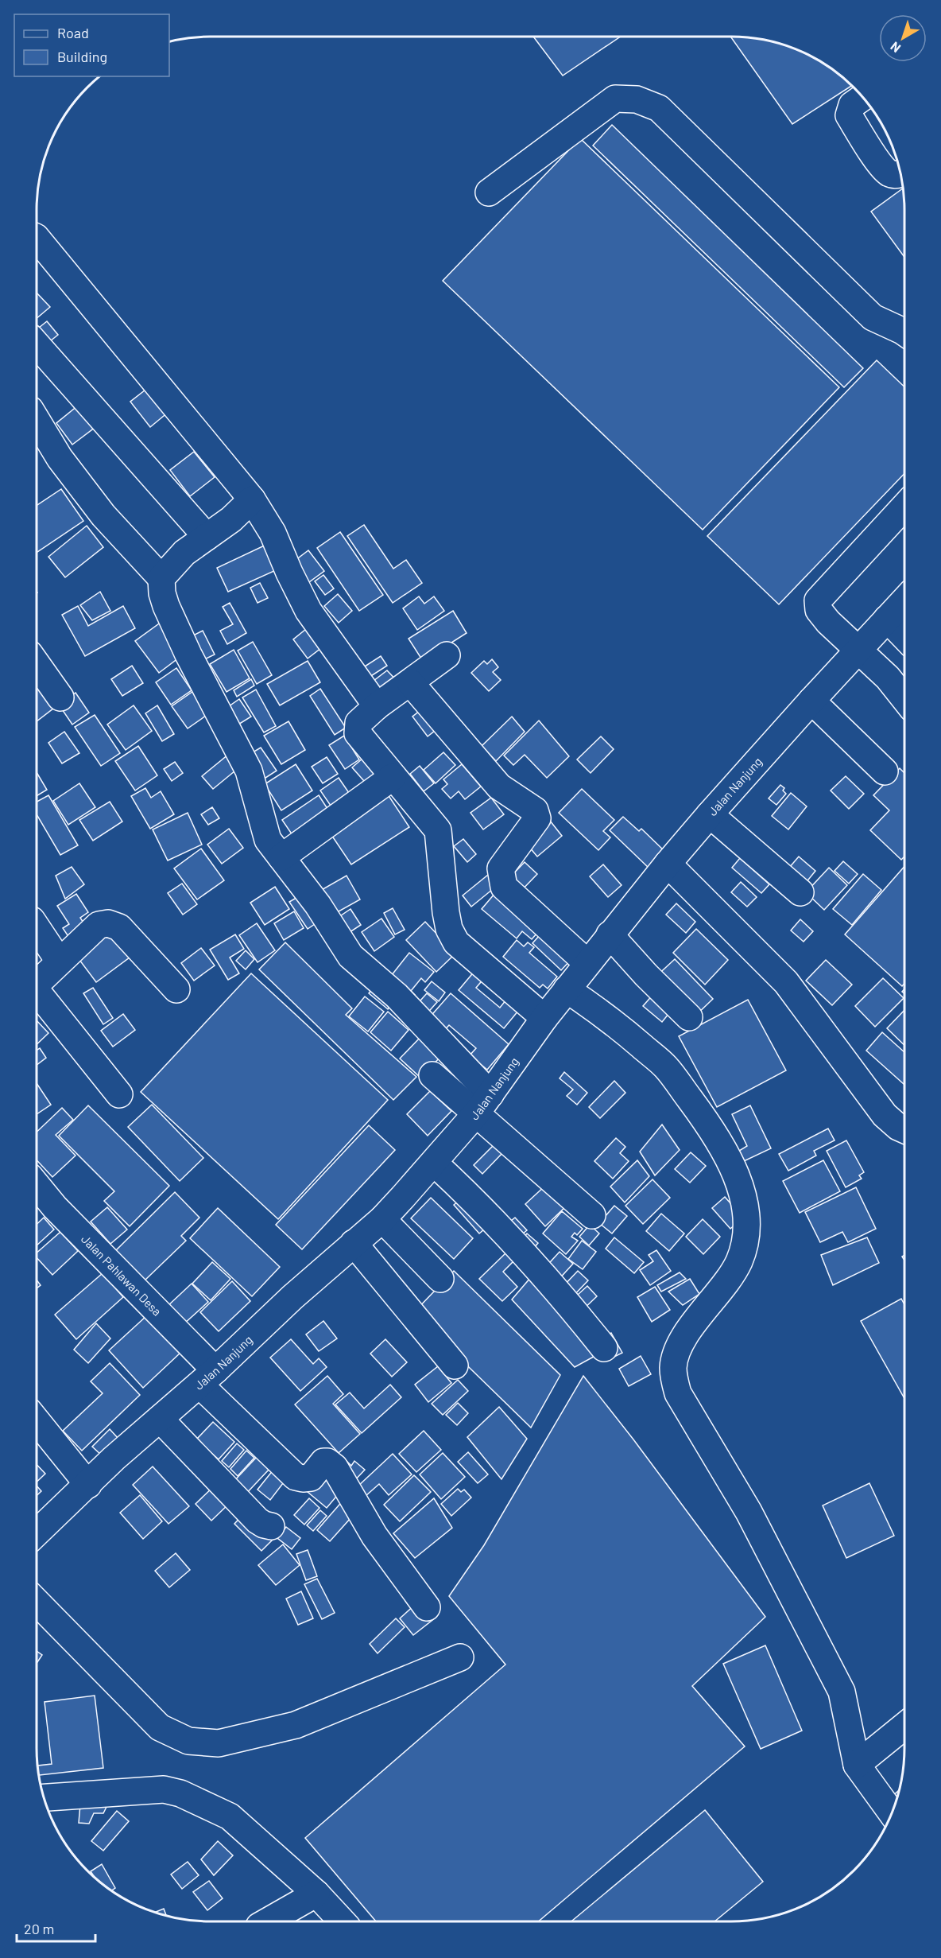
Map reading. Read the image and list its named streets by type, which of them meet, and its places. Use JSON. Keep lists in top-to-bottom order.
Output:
{
  "streets": {
    "street": ["Jalan Nanjung", "Jalan Pahlawan Desa"]
  },
  "crossings": [
    ["Jalan Nanjung", "Jalan Pahlawan Desa"]
  ],
  "legend": ["Road", "Building"],
  "scale_bar": "20 m",
  "north": "bottom left"
}
